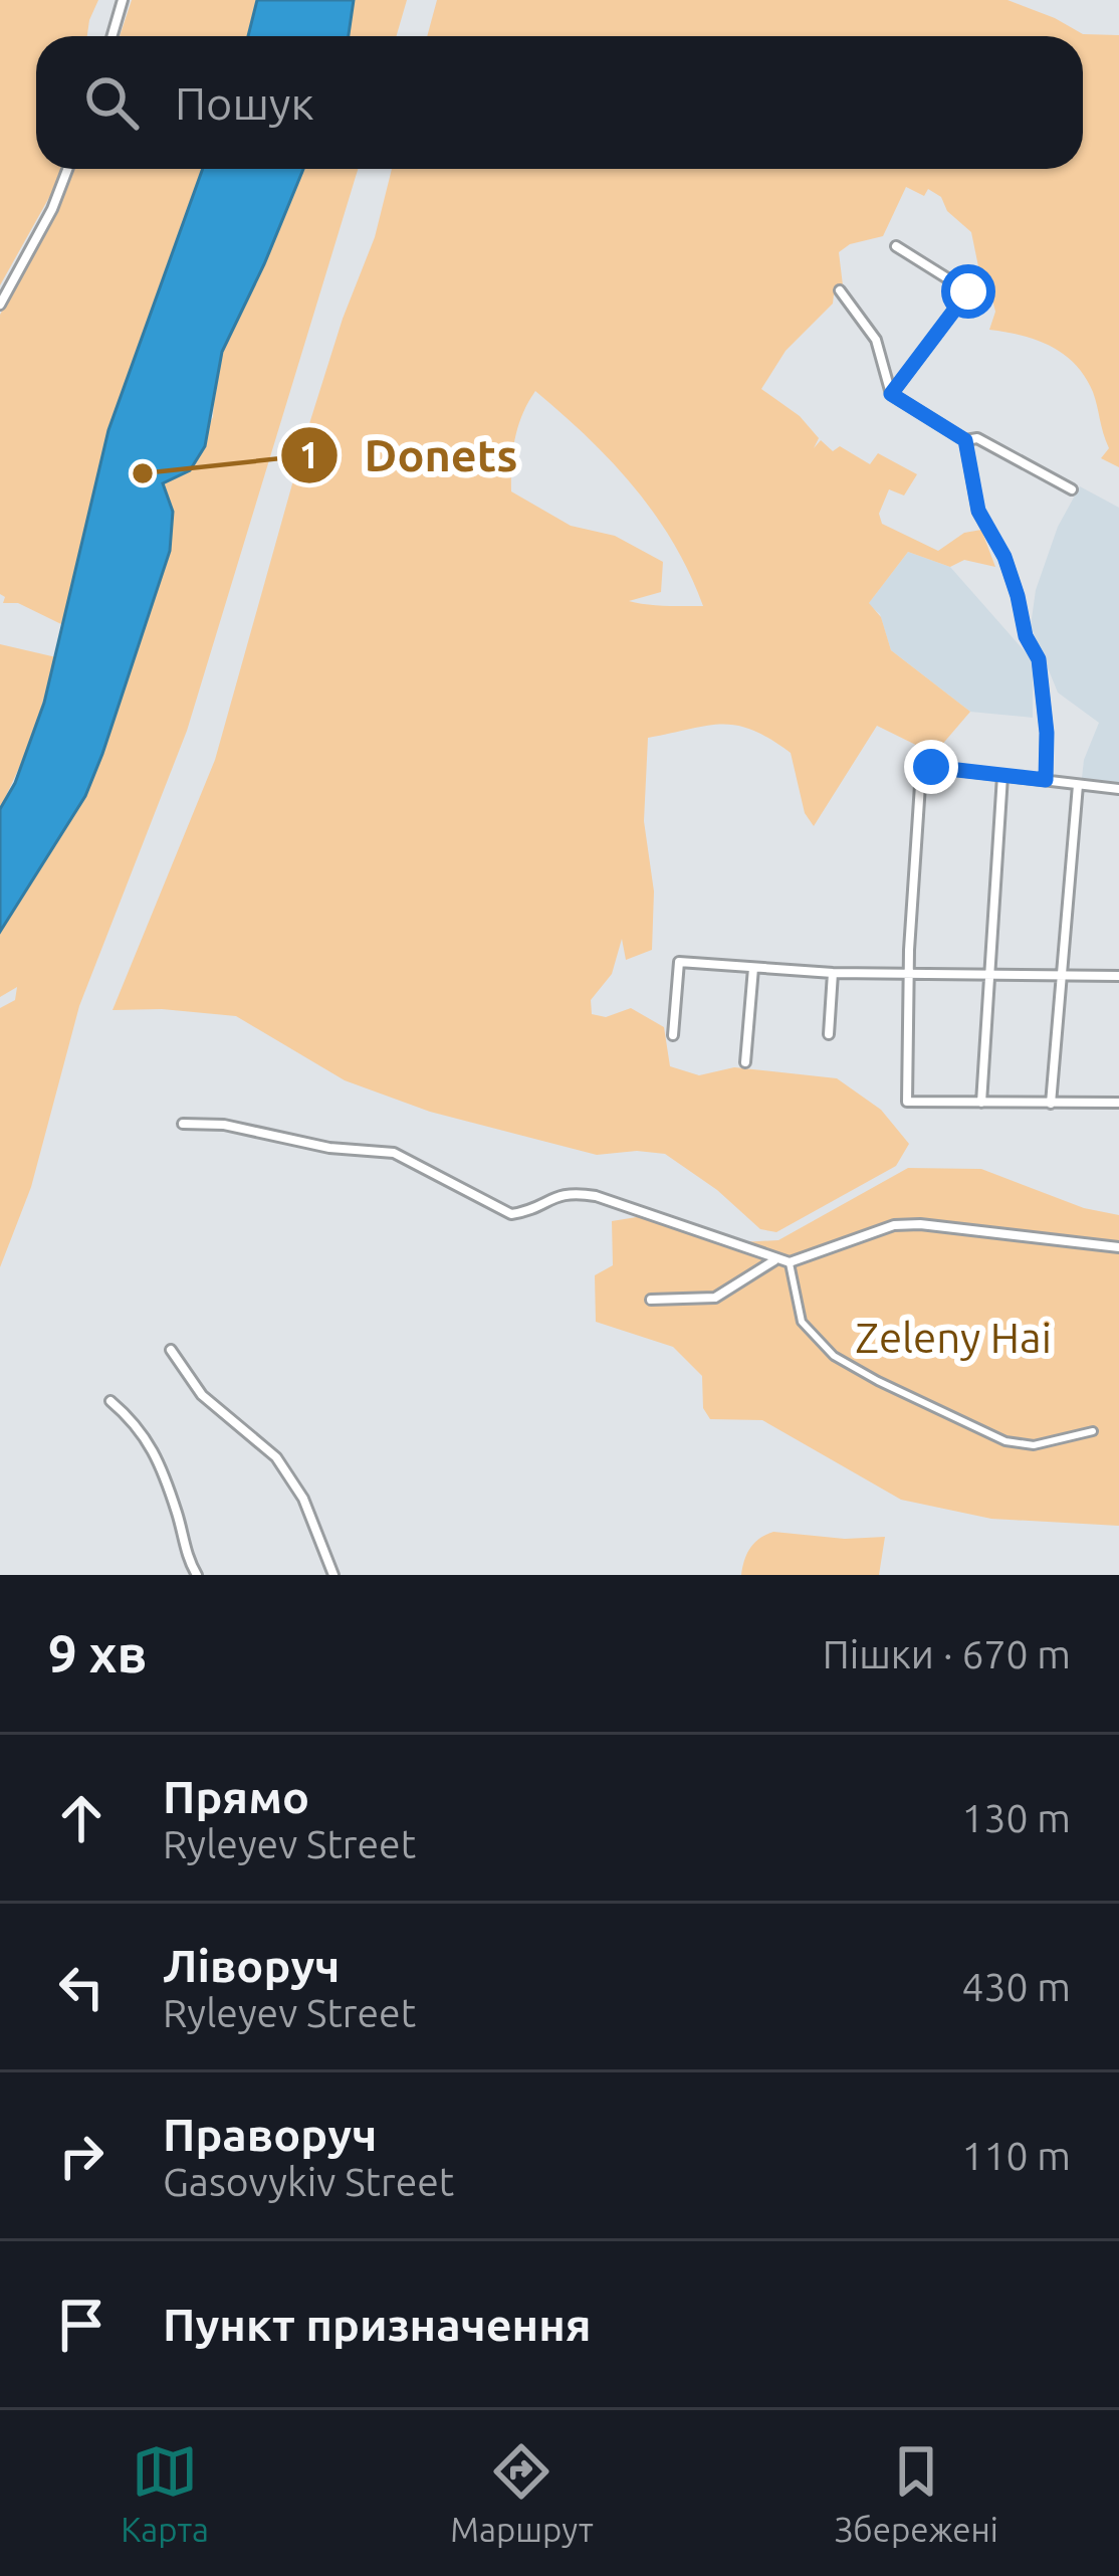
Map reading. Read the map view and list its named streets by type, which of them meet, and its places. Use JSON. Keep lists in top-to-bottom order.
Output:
{
  "parks": ["Zeleny Hai"],
  "places": ["Donets"],
  "page": {
    "search": "Пошук",
    "heading": ["9 хв", "Пішки · 670 m"],
    "list": [
      ["Прямо", "Ryleyev Street", "130 m"],
      ["Ліворуч", "Ryleyev Street", "430 m"],
      ["Праворуч", "Gasovykiv Street", "110 m"],
      "Пункт призначення"
    ],
    "nav": ["Карта", "Маршрут", "Збережені"]
  }
}
